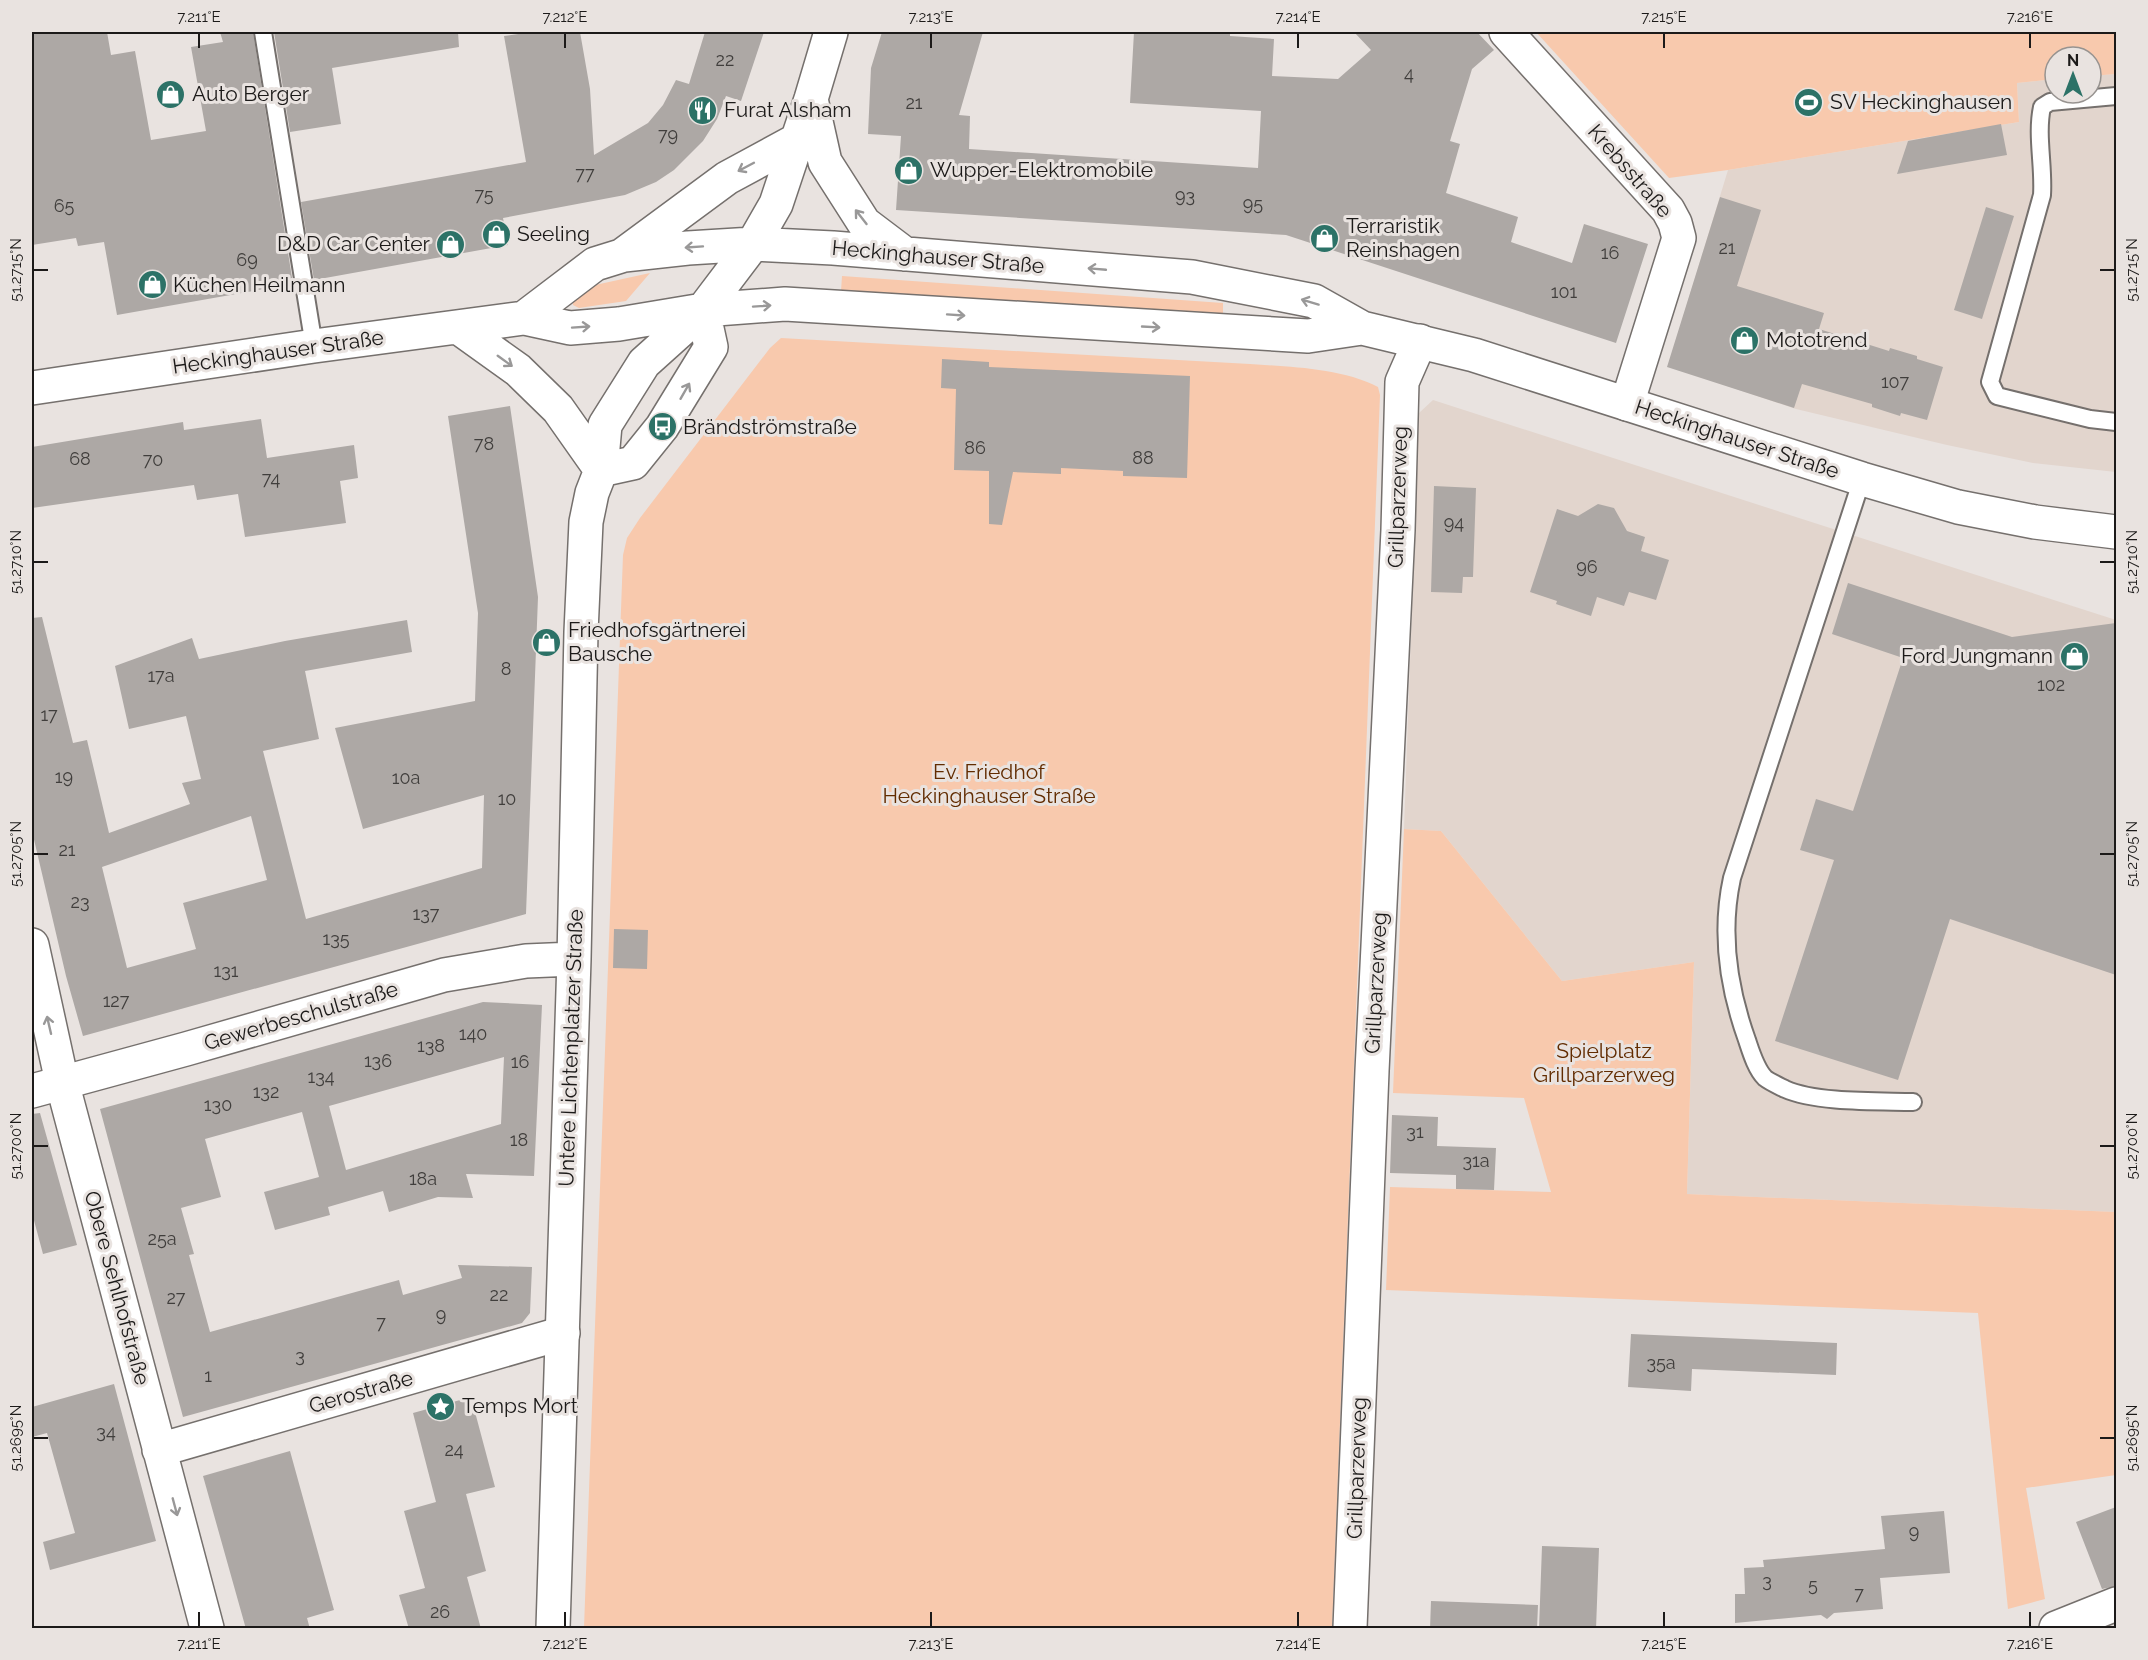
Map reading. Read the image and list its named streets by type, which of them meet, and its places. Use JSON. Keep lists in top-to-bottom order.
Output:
{
  "streets": {
    "main road": [
      "Krebsstraße",
      "Heckinghauser Straße",
      "Grillparzerweg",
      "Gewerbeschulstraße",
      "Untere Lichtenplatzer Straße",
      "Obere Sehlhofstraße",
      "Gerostraße"
    ]
  },
  "crossings": [
    ["Krebsstraße", "Heckinghauser Straße"],
    ["Heckinghauser Straße", "Grillparzerweg"],
    ["Heckinghauser Straße", "Untere Lichtenplatzer Straße"],
    ["Gewerbeschulstraße", "Untere Lichtenplatzer Straße"],
    ["Gewerbeschulstraße", "Obere Sehlhofstraße"],
    ["Untere Lichtenplatzer Straße", "Gerostraße"],
    ["Obere Sehlhofstraße", "Gerostraße"]
  ],
  "parks": ["Ev. Friedhof Heckinghauser Straße", "Spielplatz Grillparzerweg"],
  "places": {
    "shop": [
      "Auto Berger",
      "Wupper-Elektromobile",
      "Seeling",
      "Terraristik Reinshagen",
      "D&D Car Center",
      "Küchen Heilmann",
      "Mototrend",
      "Friedhofsgärtnerei Bausche",
      "Ford Jungmann"
    ],
    "sports": ["SV Heckinghausen"],
    "restaurant": ["Furat Alsham"],
    "bus stop": ["Brändströmstraße"],
    "place": ["Temps Mort"]
  },
  "house_numbers": [
    "22",
    "4",
    "21",
    "79",
    "77",
    "75",
    "93",
    "95",
    "65",
    "21",
    "16",
    "69",
    "101",
    "107",
    "78",
    "86",
    "88",
    "68",
    "70",
    "74",
    "94",
    "96",
    "8",
    "17a",
    "102",
    "17",
    "19",
    "10a",
    "10",
    "21",
    "23",
    "137",
    "135",
    "131",
    "127",
    "140",
    "138",
    "136",
    "16",
    "134",
    "132",
    "130",
    "31",
    "18",
    "31a",
    "18a",
    "25a",
    "22",
    "27",
    "9",
    "7",
    "3",
    "35a",
    "1",
    "34",
    "24",
    "9",
    "3",
    "5",
    "7",
    "26"
  ],
  "north": "top",
  "coordinates": [
    "7.211°E",
    "7.212°E",
    "7.213°E",
    "7.214°E",
    "7.215°E",
    "7.216°E",
    "51.2715°N",
    "51.2710°N",
    "51.2705°N",
    "51.2700°N",
    "51.2695°N"
  ]
}
